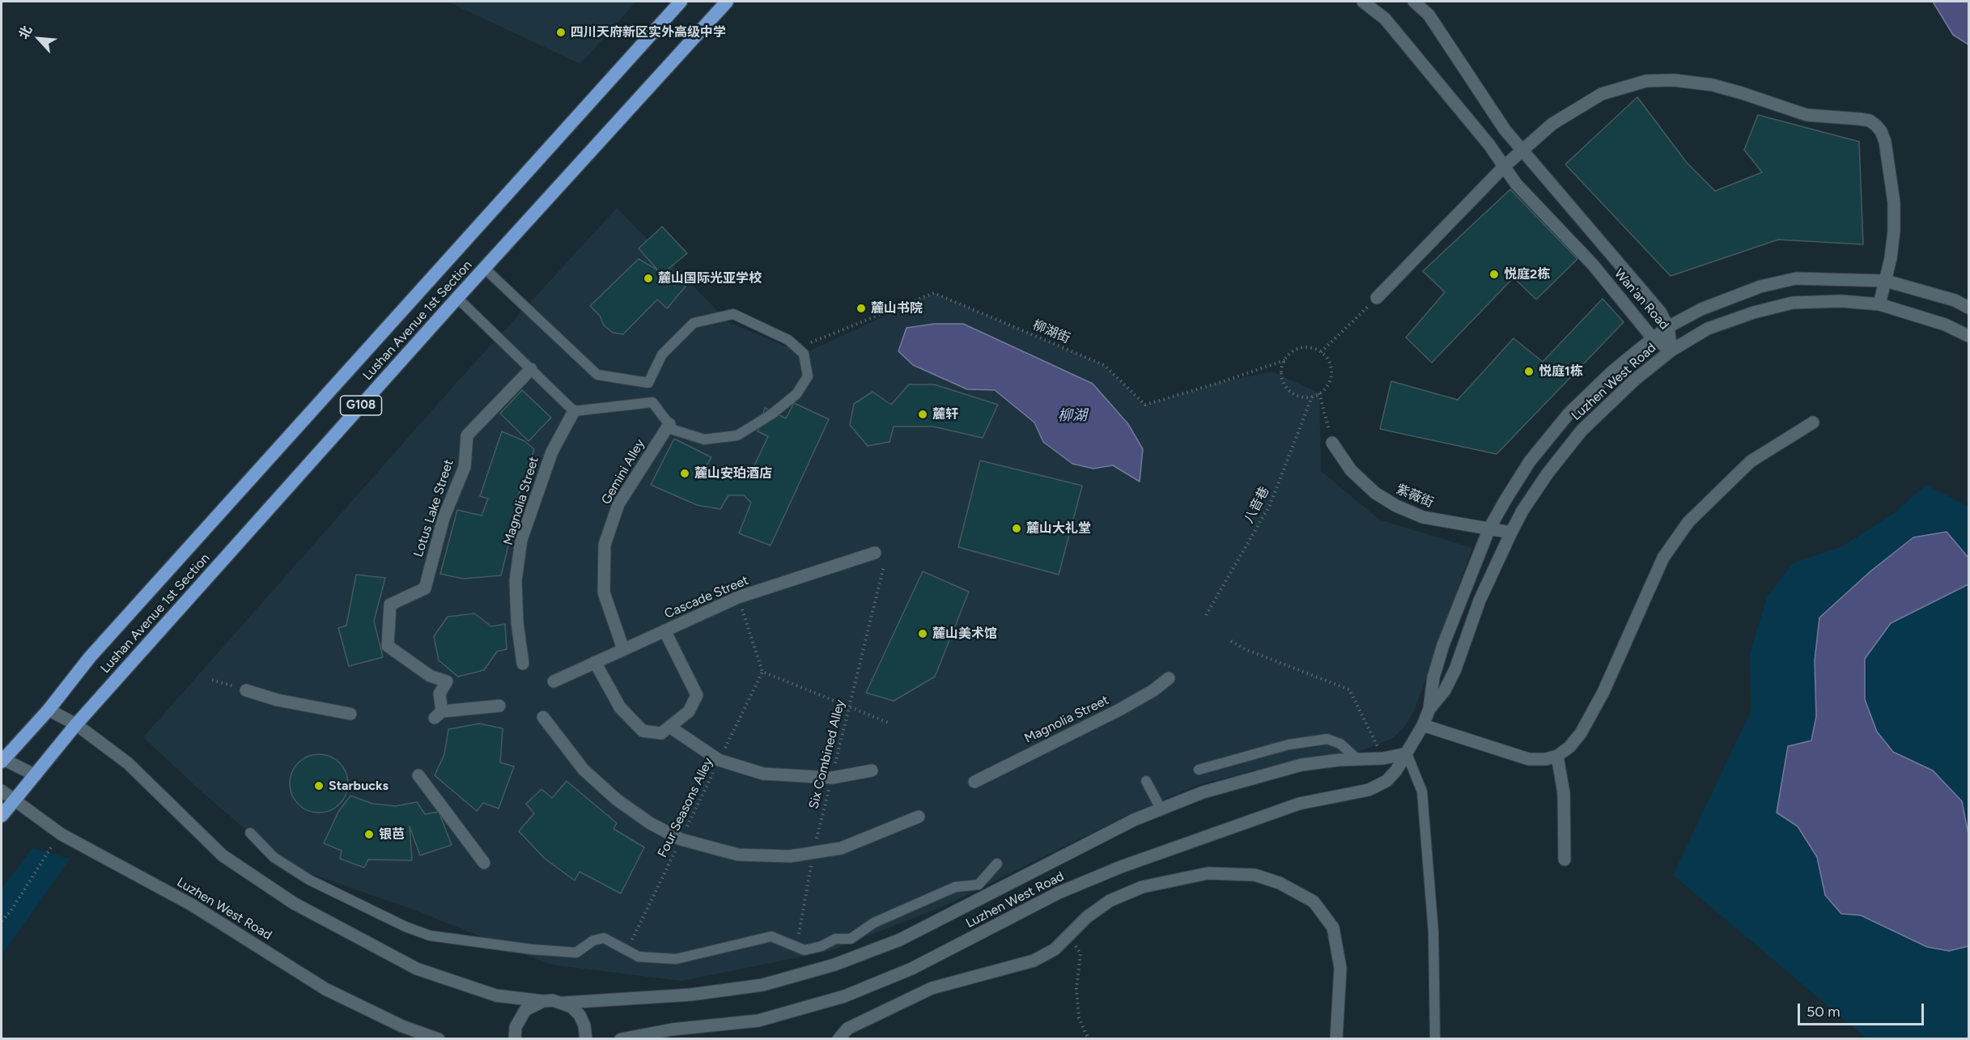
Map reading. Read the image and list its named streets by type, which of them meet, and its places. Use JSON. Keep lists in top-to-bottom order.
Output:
{
  "streets": {
    "highway": ["Lushan Avenue 1st Section", "G108"],
    "street": [
      "Wan'an Road",
      "Luzhen West Road",
      "Gemini Alley",
      "紫薇街",
      "Magnolia Street",
      "Lotus Lake Street",
      "Cascade Street"
    ],
    "path": [
      "柳湖街",
      "八音巷",
      "Six Combined Alley",
      "Four Seasons Alley"
    ]
  },
  "crossings": [
    ["Wan'an Road", "Luzhen West Road"],
    ["Lushan Avenue 1st Section", "Luzhen West Road"],
    ["柳湖街", "八音巷"],
    ["Luzhen West Road", "紫薇街"],
    ["Gemini Alley", "Cascade Street"]
  ],
  "water": ["柳湖"],
  "places": [
    "四川天府新区实外高级中学",
    "悦庭2栋",
    "麓山国际光亚学校",
    "麓山书院",
    "悦庭1栋",
    "麓轩",
    "麓山安珀酒店",
    "麓山大礼堂",
    "麓山美术馆",
    "Starbucks",
    "银芭"
  ],
  "scale_bar": "50 m",
  "north": "top left"
}
